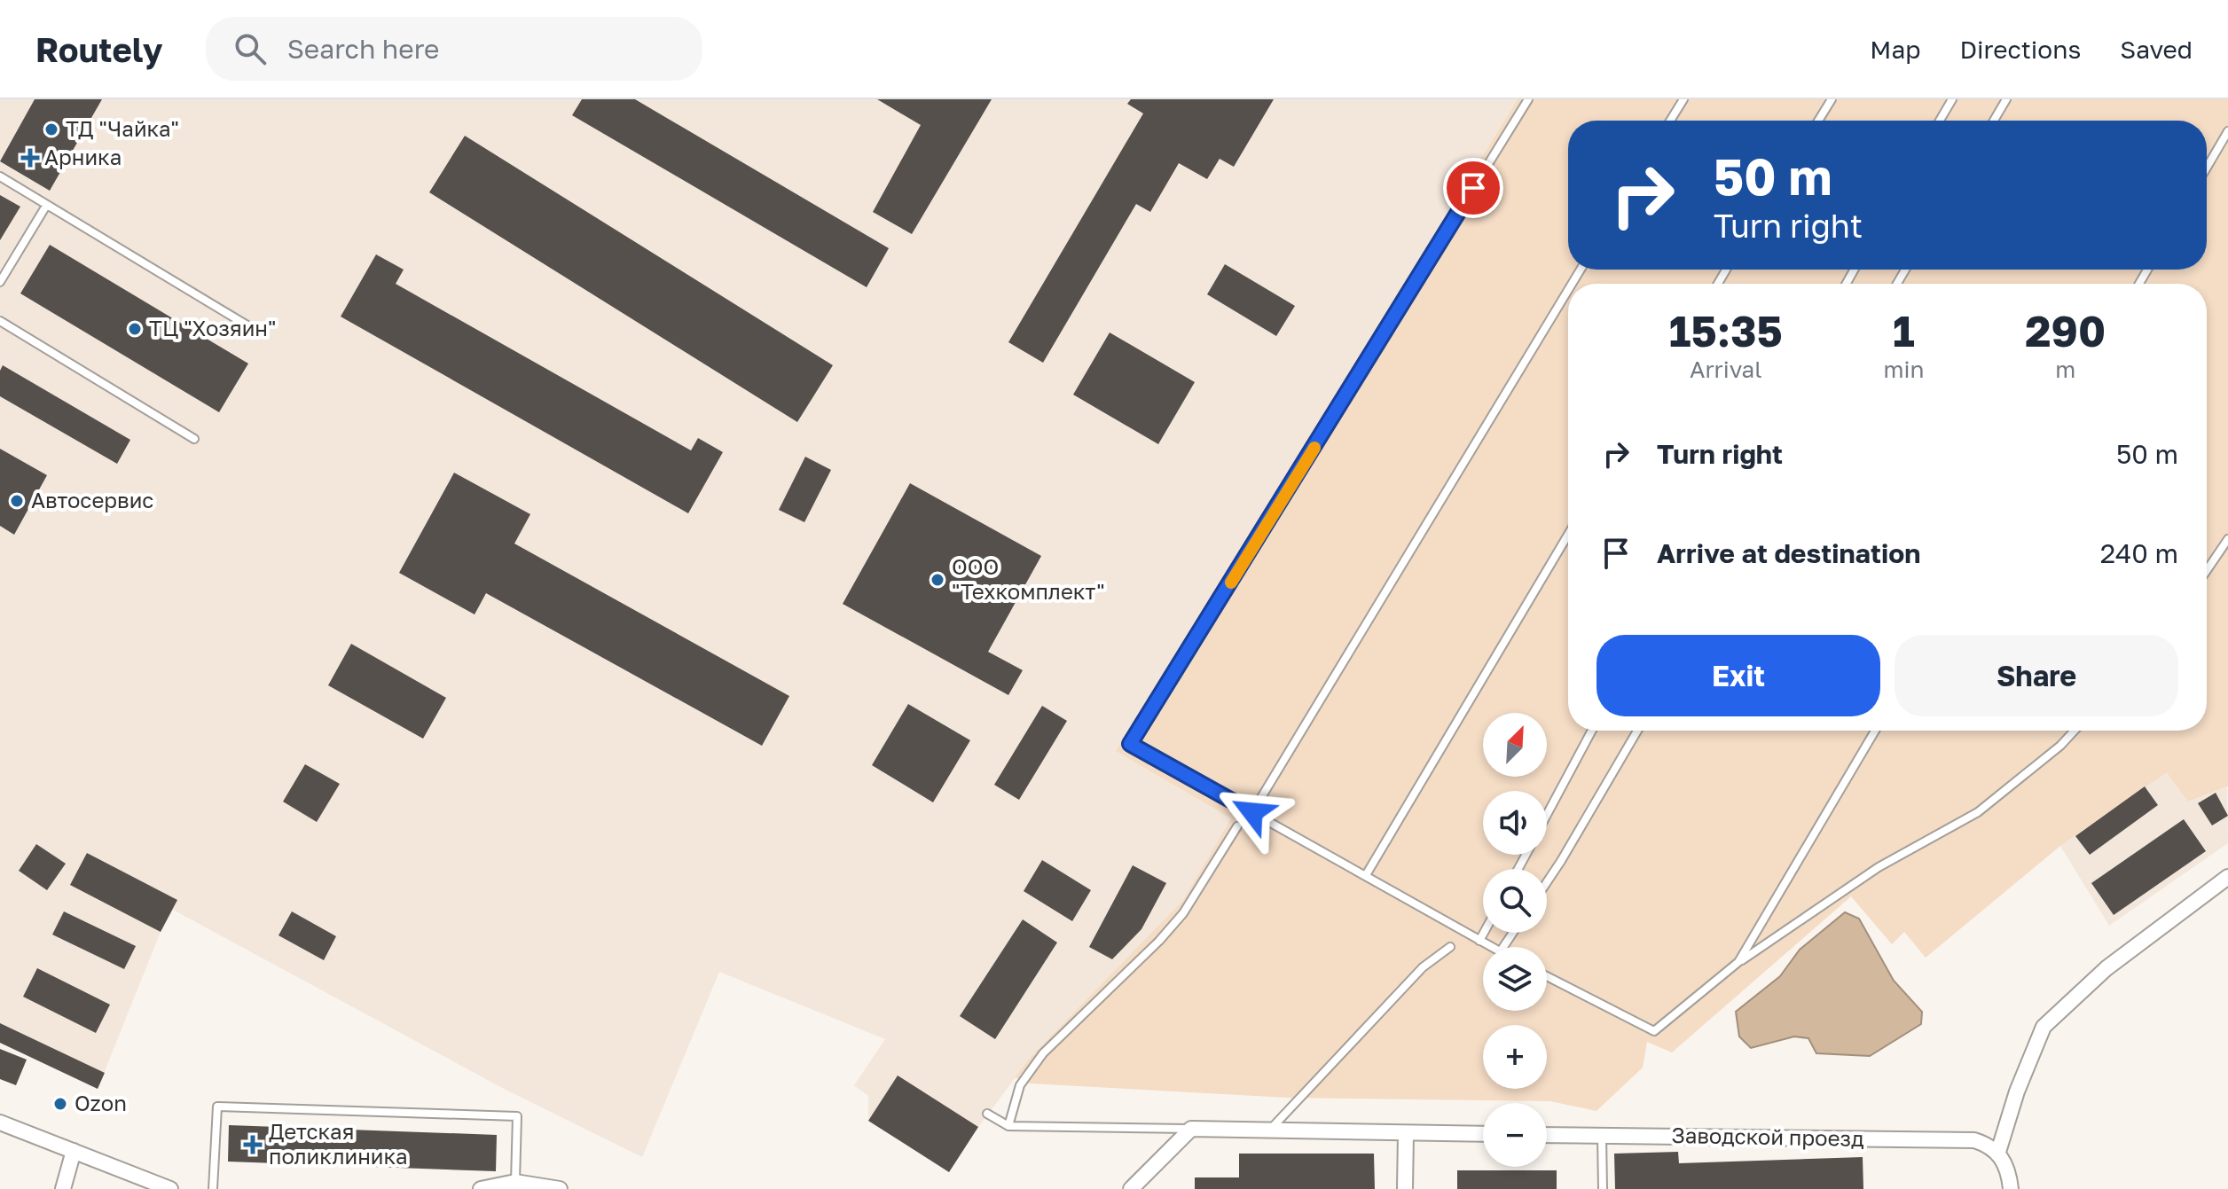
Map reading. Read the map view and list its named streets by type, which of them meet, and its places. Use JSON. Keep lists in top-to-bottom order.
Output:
{
  "streets": {
    "street": ["Заводской проезд"]
  },
  "places": {
    "other": [
      "ТД \"Чайка\"",
      "ТЦ \"Хозяин\"",
      "Автосервис",
      "ООО \"Техкомплект\"",
      "Ozon"
    ],
    "health": ["Арника", "Детская поликлиника"]
  },
  "north": "top right",
  "page": {
    "header": "Routely",
    "search": "Search here",
    "nav": ["Map", "Directions", "Saved"],
    "turn": ["50 m", "Turn right"],
    "eta": [
      "15:35",
      "Arrival",
      "1",
      "min",
      "290",
      "m"
    ],
    "list": [
      {
        "name": "Turn right",
        "value": "50 m"
      },
      {
        "name": "Arrive at destination",
        "value": "240 m"
      }
    ],
    "buttons": ["Exit", "Share"],
    "map_buttons": ["+", "−"]
  }
}
